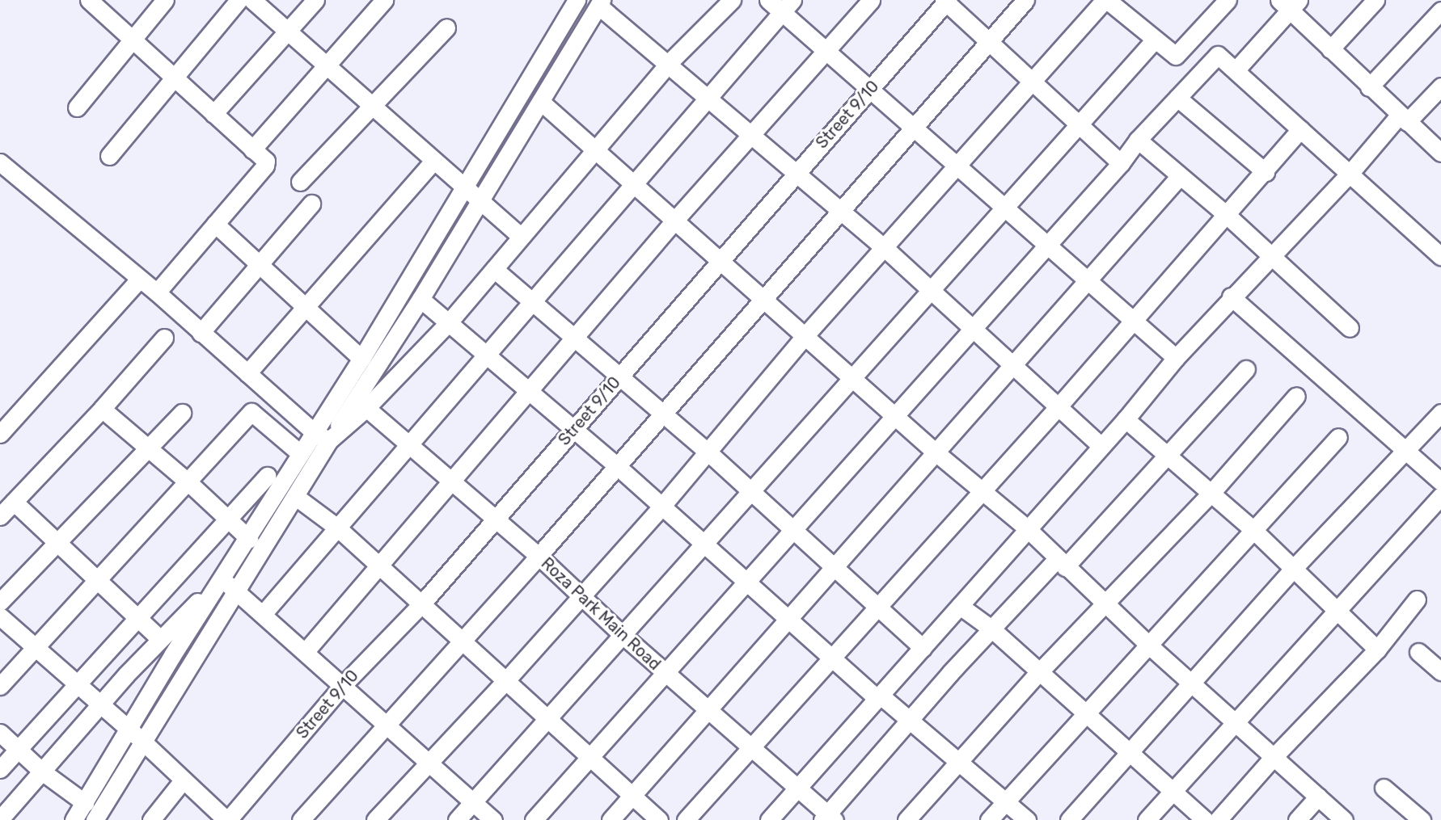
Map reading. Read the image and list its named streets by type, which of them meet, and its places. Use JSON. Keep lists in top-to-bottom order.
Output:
{
  "streets": {
    "street": ["Street 9/10", "Roza Park Main Road"]
  },
  "crossings": [
    ["Street 9/10", "Roza Park Main Road"]
  ]
}
